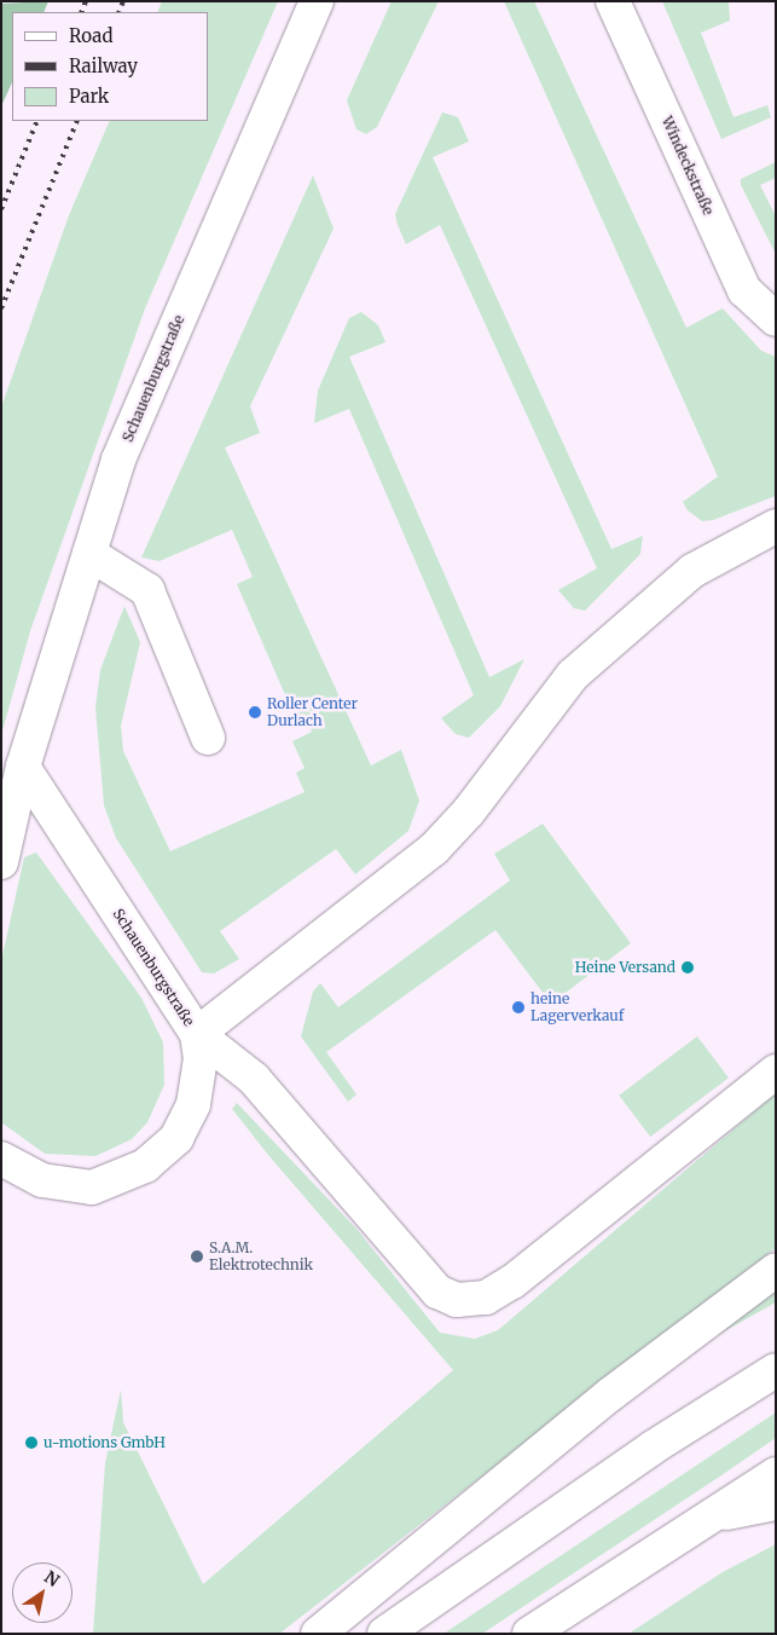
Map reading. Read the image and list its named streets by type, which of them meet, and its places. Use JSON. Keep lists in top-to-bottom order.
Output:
{
  "streets": {
    "main road": ["Windeckstraße", "Schauenburgstraße"]
  },
  "places": [
    "Roller Center Durlach",
    "Heine Versand",
    "heine Lagerverkauf",
    "S.A.M. Elektrotechnik",
    "u-motions GmbH"
  ],
  "legend": ["Road", "Railway", "Park"],
  "north": "top right"
}
